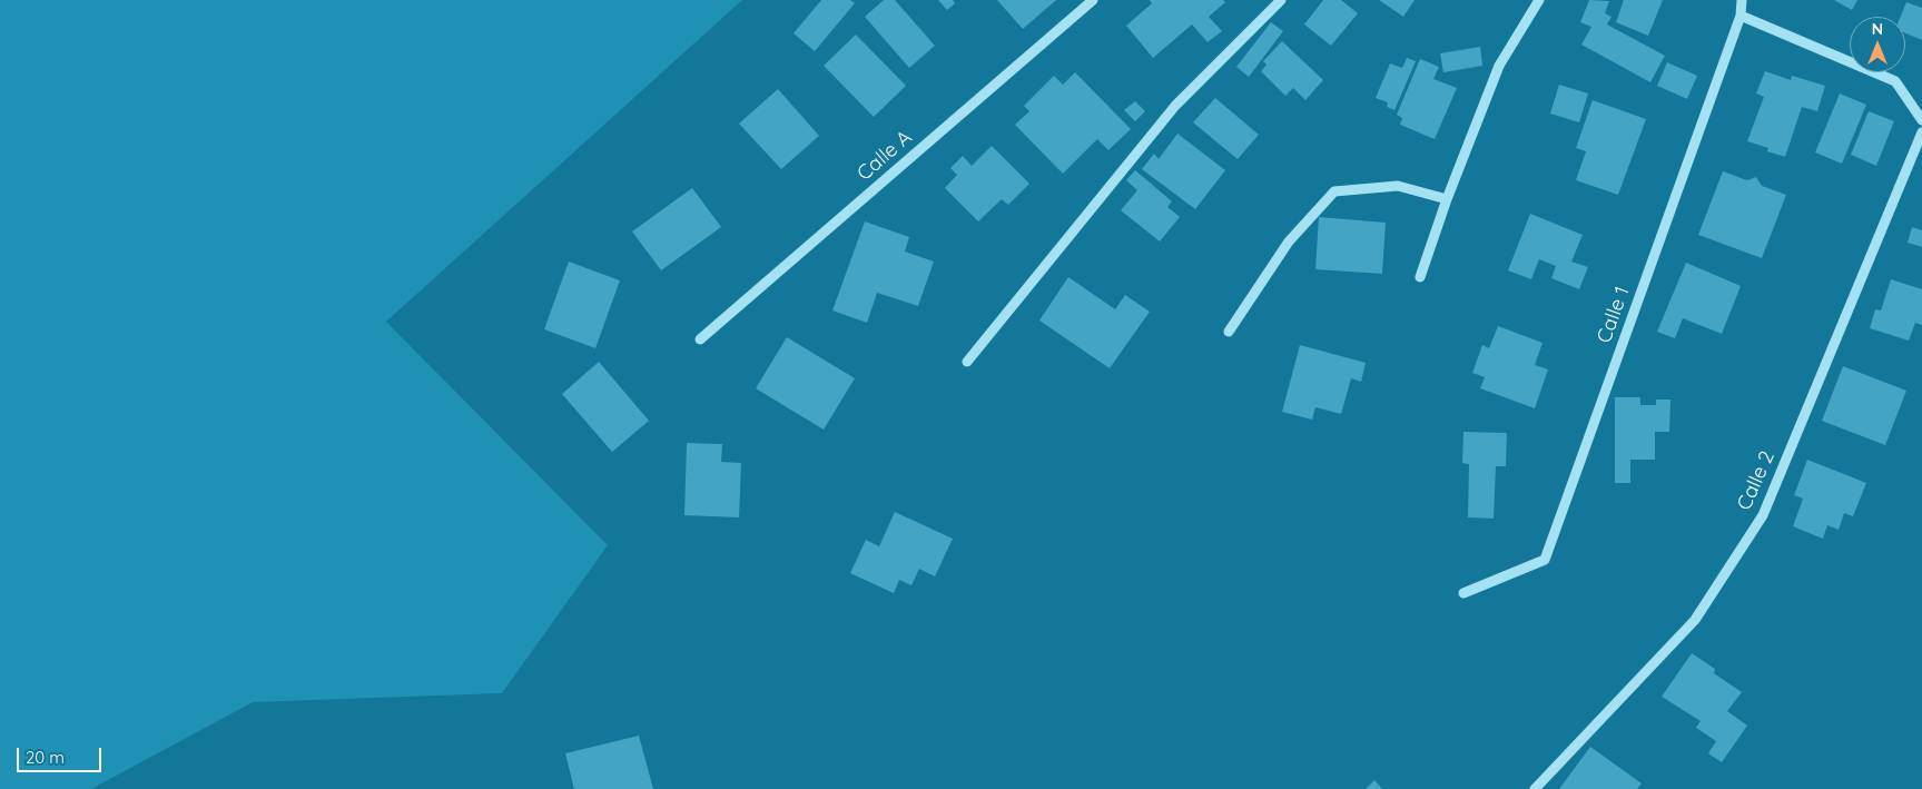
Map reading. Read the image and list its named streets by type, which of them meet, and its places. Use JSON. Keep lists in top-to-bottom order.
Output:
{
  "streets": {
    "street": ["Calle A", "Calle 1", "Calle 2"]
  },
  "scale_bar": "20 m",
  "north": "top"
}
